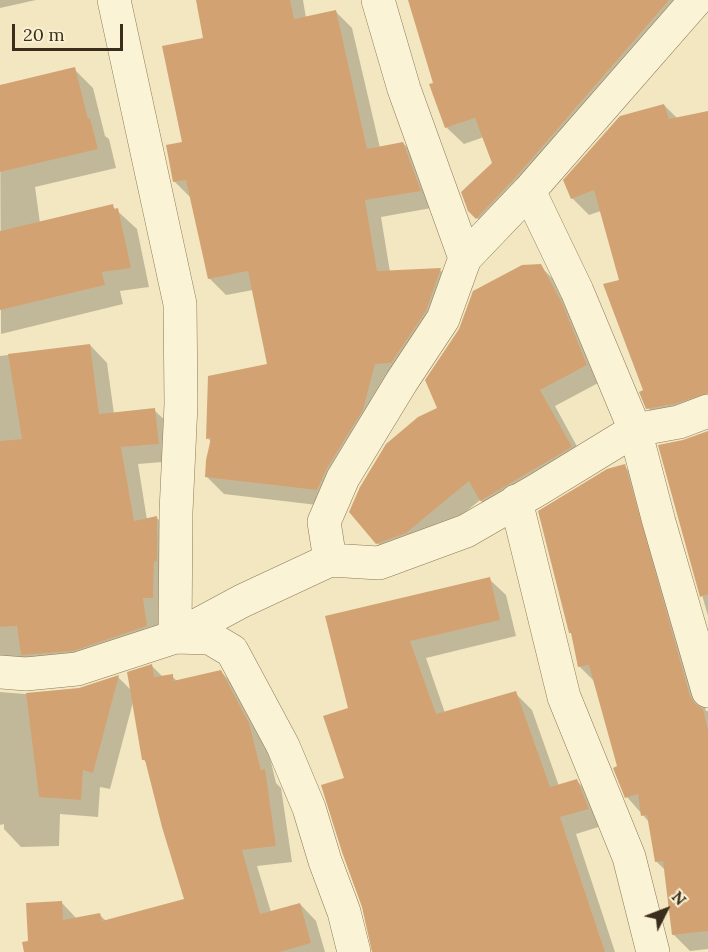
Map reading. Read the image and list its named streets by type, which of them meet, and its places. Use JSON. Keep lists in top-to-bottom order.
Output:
{
  "scale_bar": "20 m",
  "north": "top right"
}
